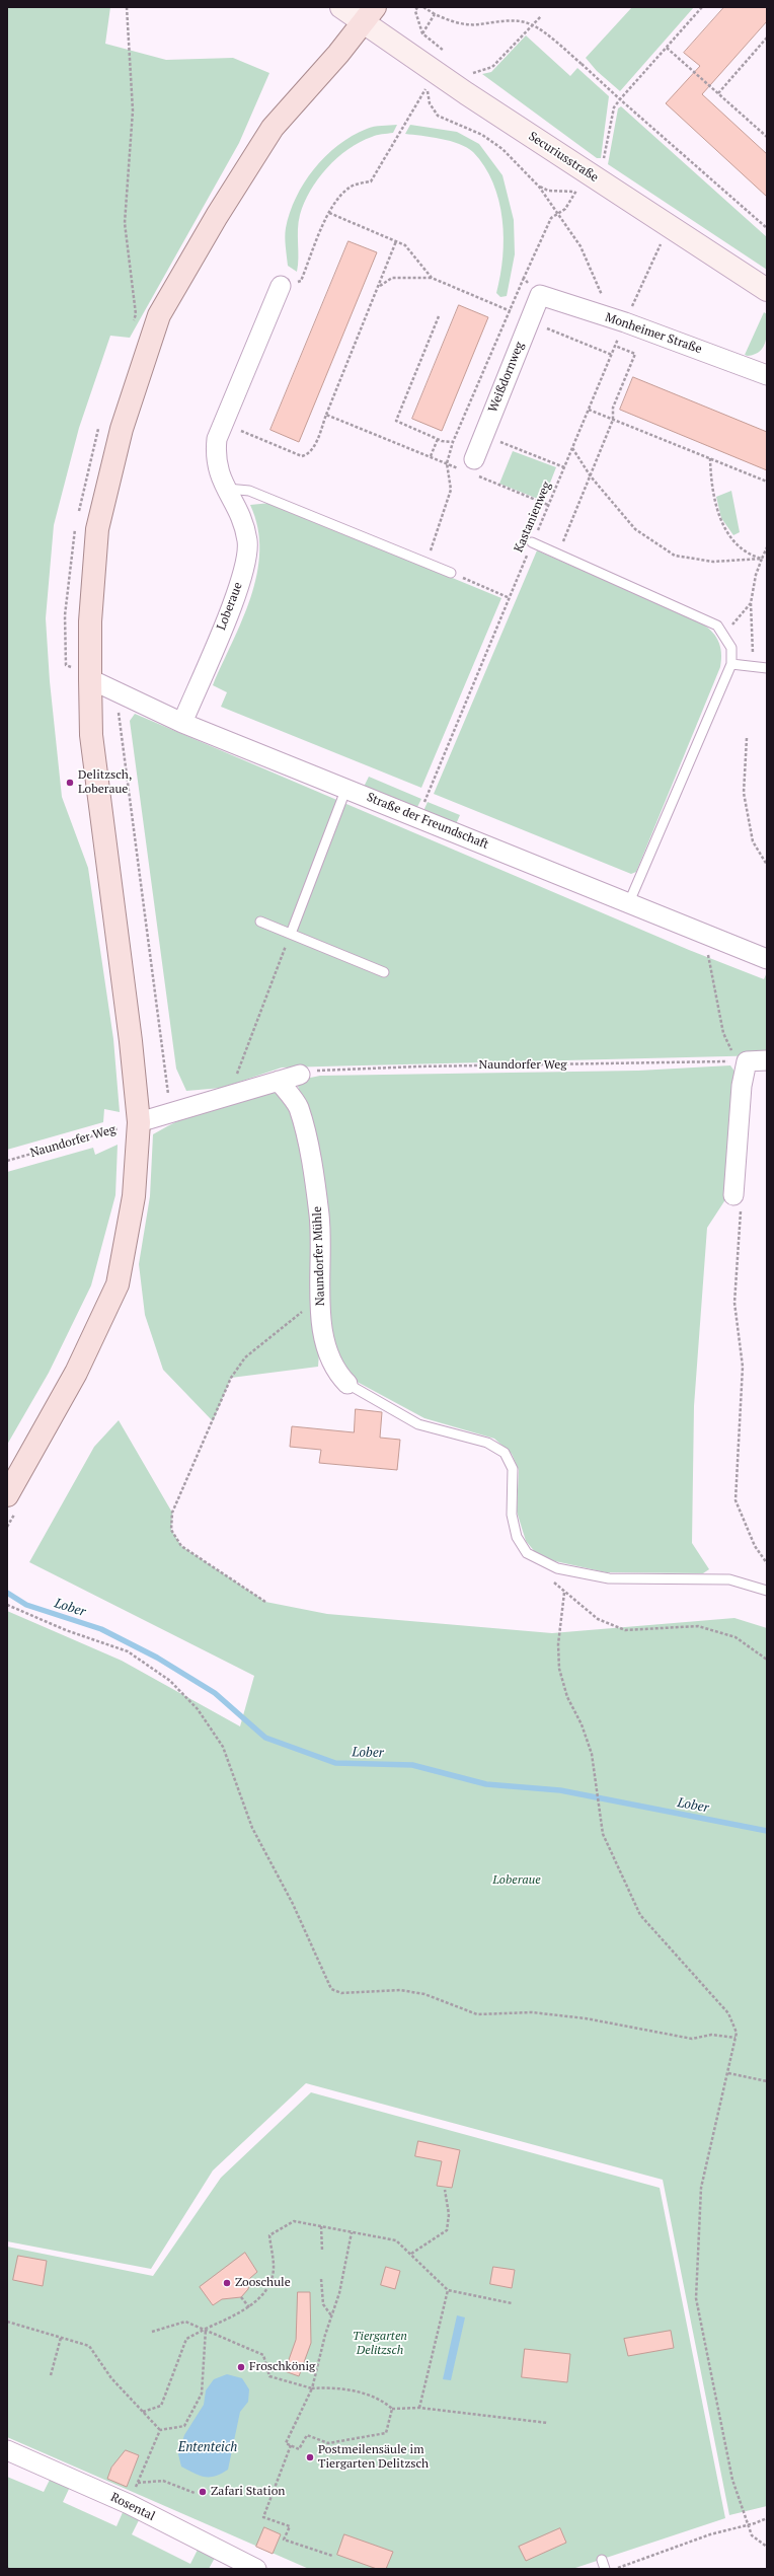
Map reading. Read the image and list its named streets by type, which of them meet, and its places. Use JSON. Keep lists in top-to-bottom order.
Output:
{
  "streets": {
    "street": [
      "Securiusstraße",
      "Monheimer Straße",
      "Weißdornweg",
      "Loberaue",
      "Straße der Freundschaft",
      "Naundorfer Mühle",
      "Rosental"
    ],
    "path": ["Kastanienweg", "Naundorfer Weg"]
  },
  "crossings": [
    ["Securiusstraße", "Kastanienweg"],
    ["Monheimer Straße", "Weißdornweg"],
    ["Monheimer Straße", "Kastanienweg"],
    ["Kastanienweg", "Straße der Freundschaft"],
    ["Loberaue", "Straße der Freundschaft"]
  ],
  "water": ["Lober", "Ententeich"],
  "parks": ["Loberaue", "Tiergarten Delitzsch"],
  "places": [
    "Delitzsch, Loberaue",
    "Zooschule",
    "Froschkönig",
    "Postmeilensäule im Tiergarten Delitzsch",
    "Zafari Station"
  ]
}
